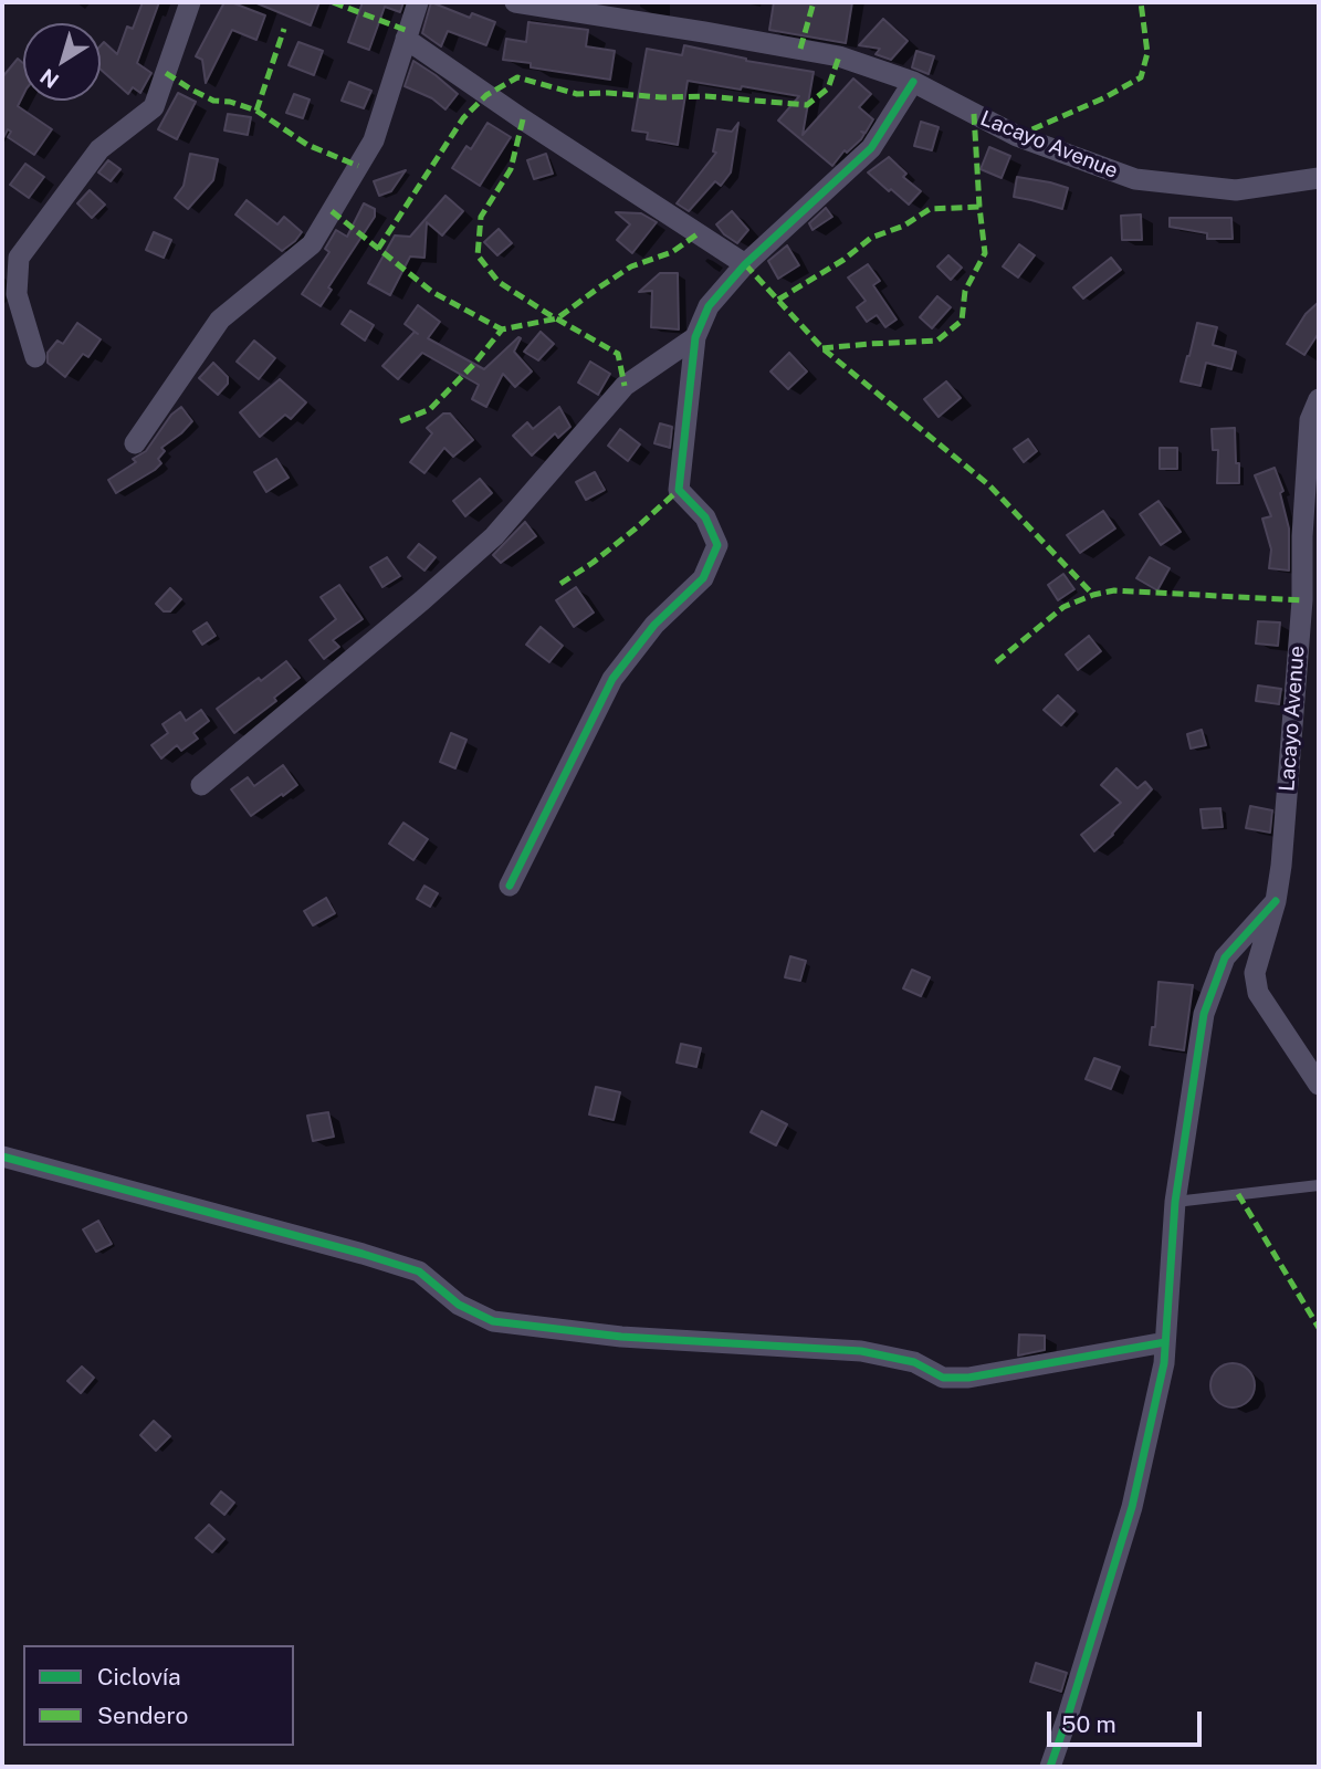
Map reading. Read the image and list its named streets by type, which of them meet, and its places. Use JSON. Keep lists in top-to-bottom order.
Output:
{
  "streets": {
    "street": ["Lacayo Avenue"]
  },
  "legend": ["Ciclovía", "Sendero"],
  "scale_bar": "50 m",
  "north": "bottom left"
}
